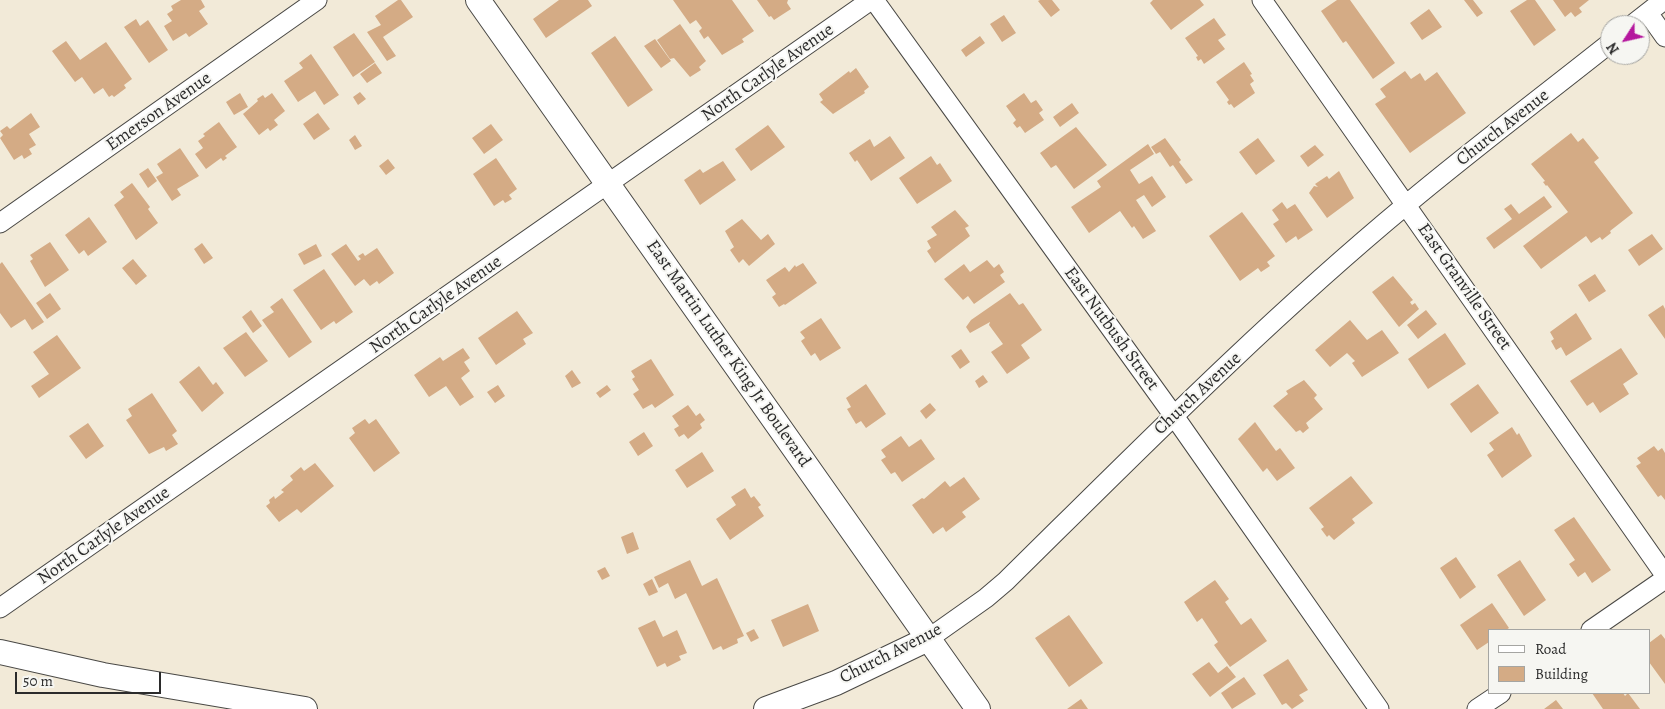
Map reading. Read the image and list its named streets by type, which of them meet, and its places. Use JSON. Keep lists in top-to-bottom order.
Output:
{
  "streets": {
    "main road": ["Church Avenue", "East Martin Luther King Jr Boulevard"],
    "street": [
      "North Carlyle Avenue",
      "Emerson Avenue",
      "East Granville Street",
      "East Nutbush Street"
    ]
  },
  "crossings": [
    ["North Carlyle Avenue", "East Nutbush Street"],
    ["North Carlyle Avenue", "East Martin Luther King Jr Boulevard"],
    ["Church Avenue", "East Granville Street"],
    ["Church Avenue", "East Nutbush Street"],
    ["Church Avenue", "East Martin Luther King Jr Boulevard"]
  ],
  "legend": ["Road", "Building"],
  "scale_bar": "50 m",
  "north": "bottom left"
}
